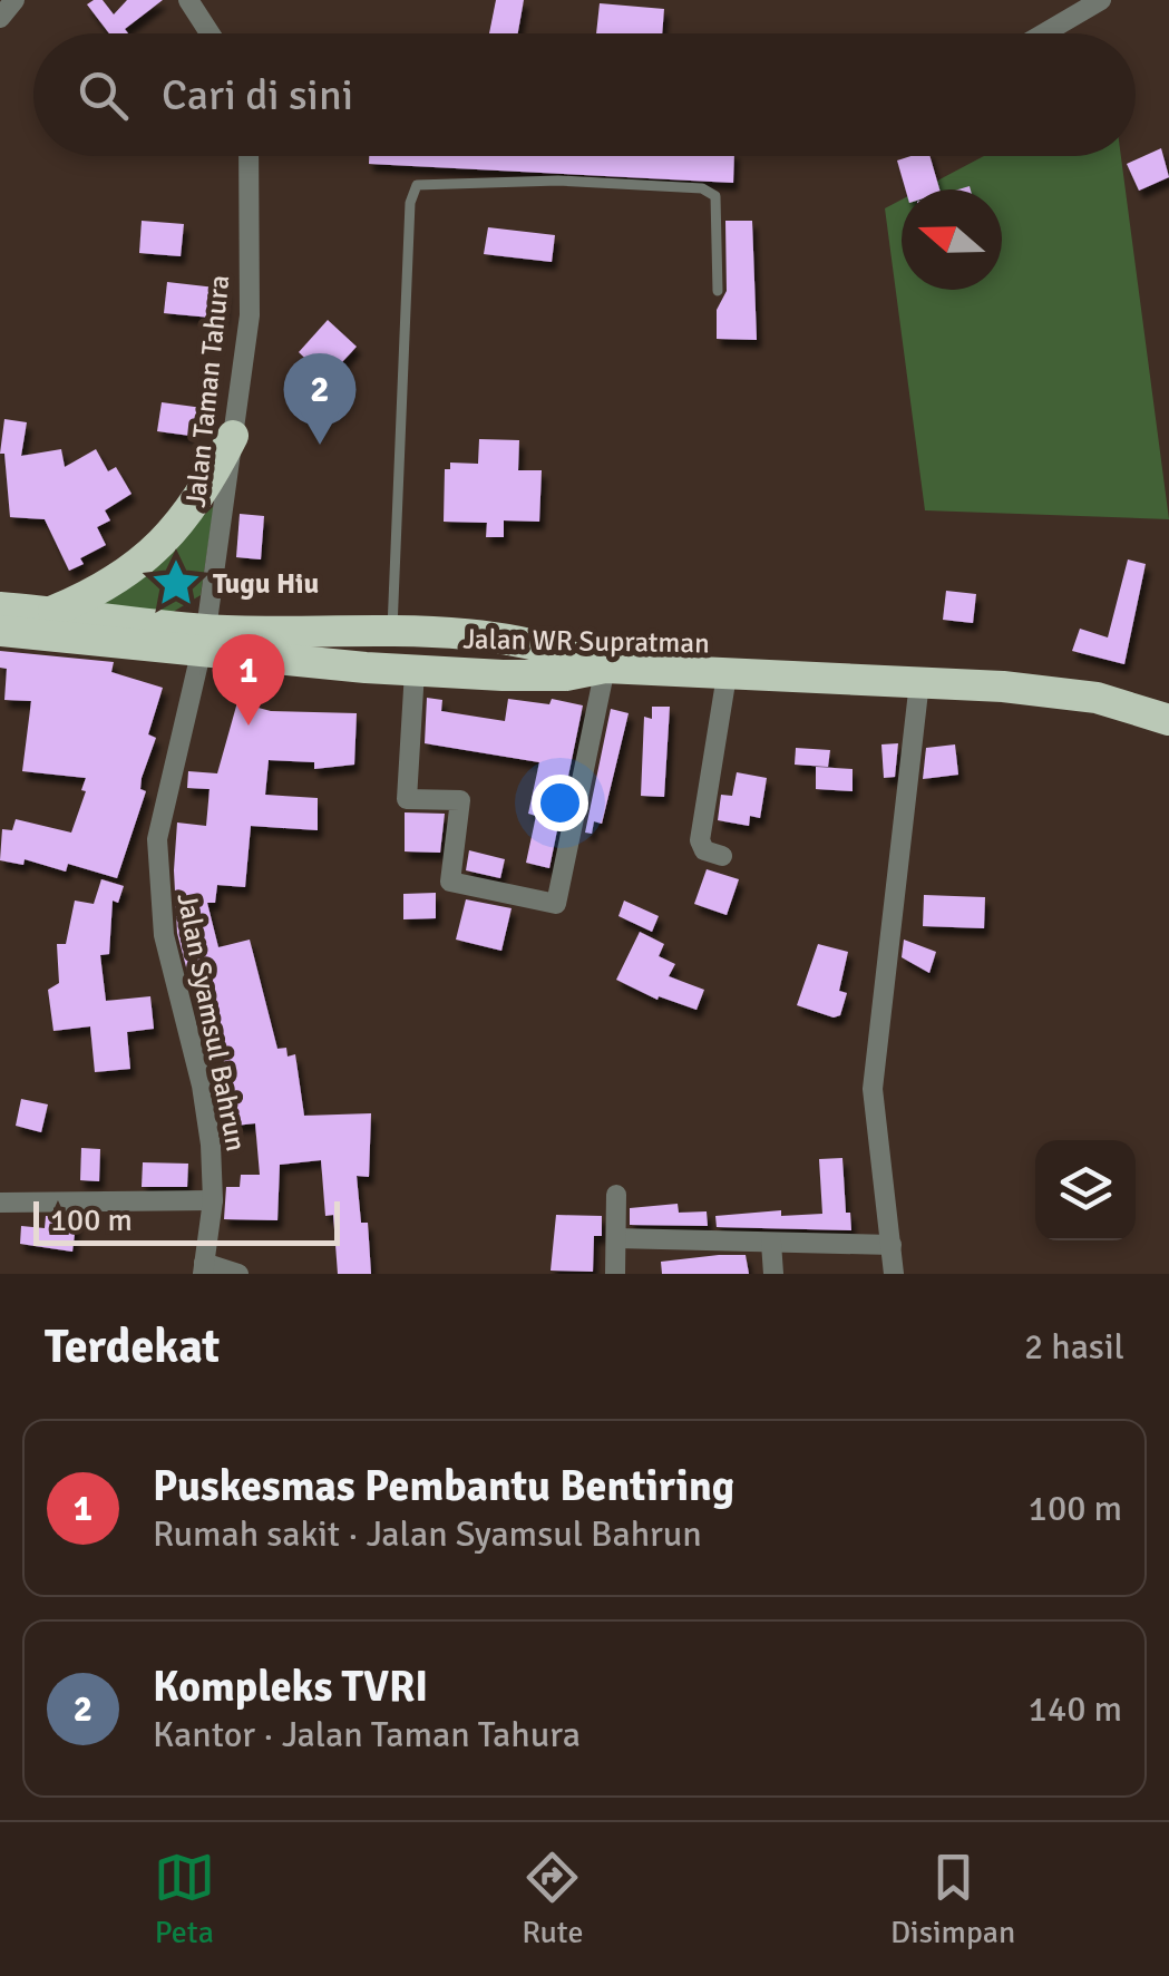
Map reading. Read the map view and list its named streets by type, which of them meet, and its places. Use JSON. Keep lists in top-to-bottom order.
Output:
{
  "streets": {
    "highway": ["Jalan WR Supratman"],
    "street": ["Jalan Taman Tahura", "Jalan Syamsul Bahrun"]
  },
  "crossings": [
    ["Jalan Taman Tahura", "Jalan WR Supratman"],
    ["Jalan Taman Tahura", "Jalan Syamsul Bahrun"],
    ["Jalan WR Supratman", "Jalan Syamsul Bahrun"]
  ],
  "places": {
    "place": ["Tugu Hiu"]
  },
  "scale_bar": "100 m",
  "north": "left",
  "page": {
    "search": "Cari di sini",
    "pins": ["2", "1"],
    "scale": "100 m",
    "heading": ["Terdekat", "2 hasil"],
    "list": [
      {
        "mark": "1",
        "name": "Puskesmas Pembantu Bentiring",
        "note": "Rumah sakit · Jalan Syamsul Bahrun",
        "value": "100 m"
      },
      {
        "mark": "2",
        "name": "Kompleks TVRI",
        "note": "Kantor · Jalan Taman Tahura",
        "value": "140 m"
      }
    ],
    "nav": ["Peta", "Rute", "Disimpan"]
  }
}
